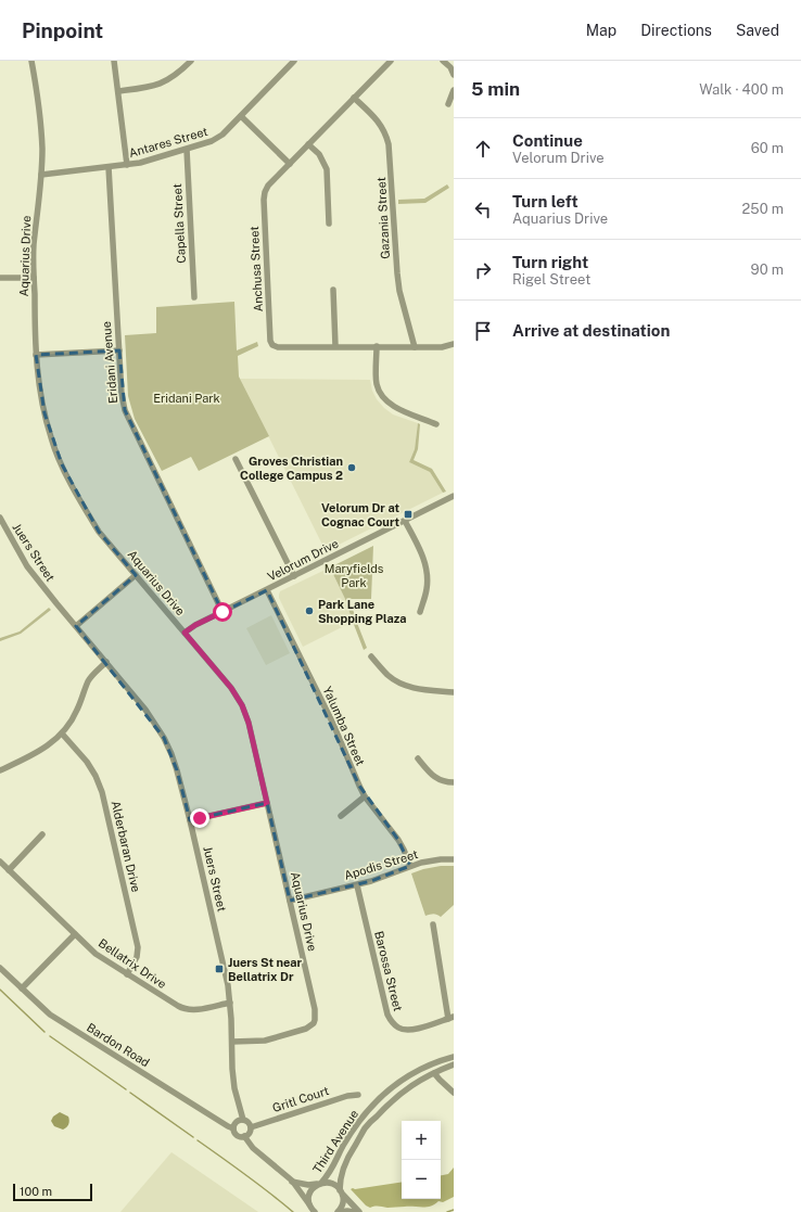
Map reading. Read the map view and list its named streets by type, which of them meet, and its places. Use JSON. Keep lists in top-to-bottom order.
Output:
{
  "streets": {
    "street": [
      "Antares Street",
      "Gazania Street",
      "Capella Street",
      "Aquarius Drive",
      "Anchusa Street",
      "Eridani Avenue",
      "Juers Street",
      "Velorum Drive",
      "Yalumba Street",
      "Alderbaran Drive",
      "Apodis Street",
      "Bellatrix Drive",
      "Barossa Street",
      "Bardon Road",
      "Gritl Court",
      "Third Avenue"
    ]
  },
  "crossings": [
    ["Antares Street", "Capella Street"],
    ["Antares Street", "Aquarius Drive"],
    ["Antares Street", "Eridani Avenue"],
    ["Gazania Street", "Anchusa Street"],
    ["Aquarius Drive", "Juers Street"],
    ["Aquarius Drive", "Velorum Drive"],
    ["Aquarius Drive", "Apodis Street"],
    ["Eridani Avenue", "Velorum Drive"],
    ["Juers Street", "Bellatrix Drive"],
    ["Juers Street", "Bardon Road"],
    ["Juers Street", "Gritl Court"],
    ["Velorum Drive", "Yalumba Street"],
    ["Yalumba Street", "Apodis Street"],
    ["Alderbaran Drive", "Bellatrix Drive"],
    ["Apodis Street", "Barossa Street"],
    ["Bardon Road", "Gritl Court"]
  ],
  "parks": ["Eridani Park", "Maryfields Park"],
  "places": {
    "other": ["Groves Christian College Campus 2", "Park Lane Shopping Plaza"],
    "transit": ["Velorum Dr at Cognac Court", "Juers St near Bellatrix Dr"]
  },
  "scale_bar": "100 m",
  "page": {
    "header": "Pinpoint",
    "nav": ["Map", "Directions", "Saved"],
    "heading": ["5 min", "Walk · 400 m"],
    "list": [
      ["Continue", "Velorum Drive", "60 m"],
      ["Turn left", "Aquarius Drive", "250 m"],
      ["Turn right", "Rigel Street", "90 m"],
      "Arrive at destination"
    ],
    "map_buttons": ["+", "−"],
    "scale": "100 m"
  }
}
